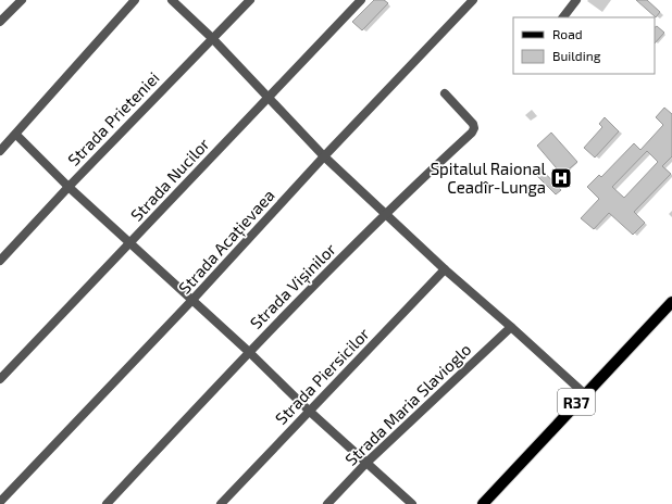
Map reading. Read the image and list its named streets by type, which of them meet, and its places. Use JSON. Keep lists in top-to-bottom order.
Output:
{
  "streets": {
    "main road": ["R37"],
    "street": [
      "Strada Prieteniei",
      "Strada Nucilor",
      "Strada Acațievaea",
      "Strada Vișinilor",
      "Strada Piersicilor",
      "Strada Maria Slavioglo"
    ]
  },
  "places": {
    "hospital": ["Spitalul Raional Ceadîr-Lunga"]
  },
  "legend": ["Road", "Building"]
}
